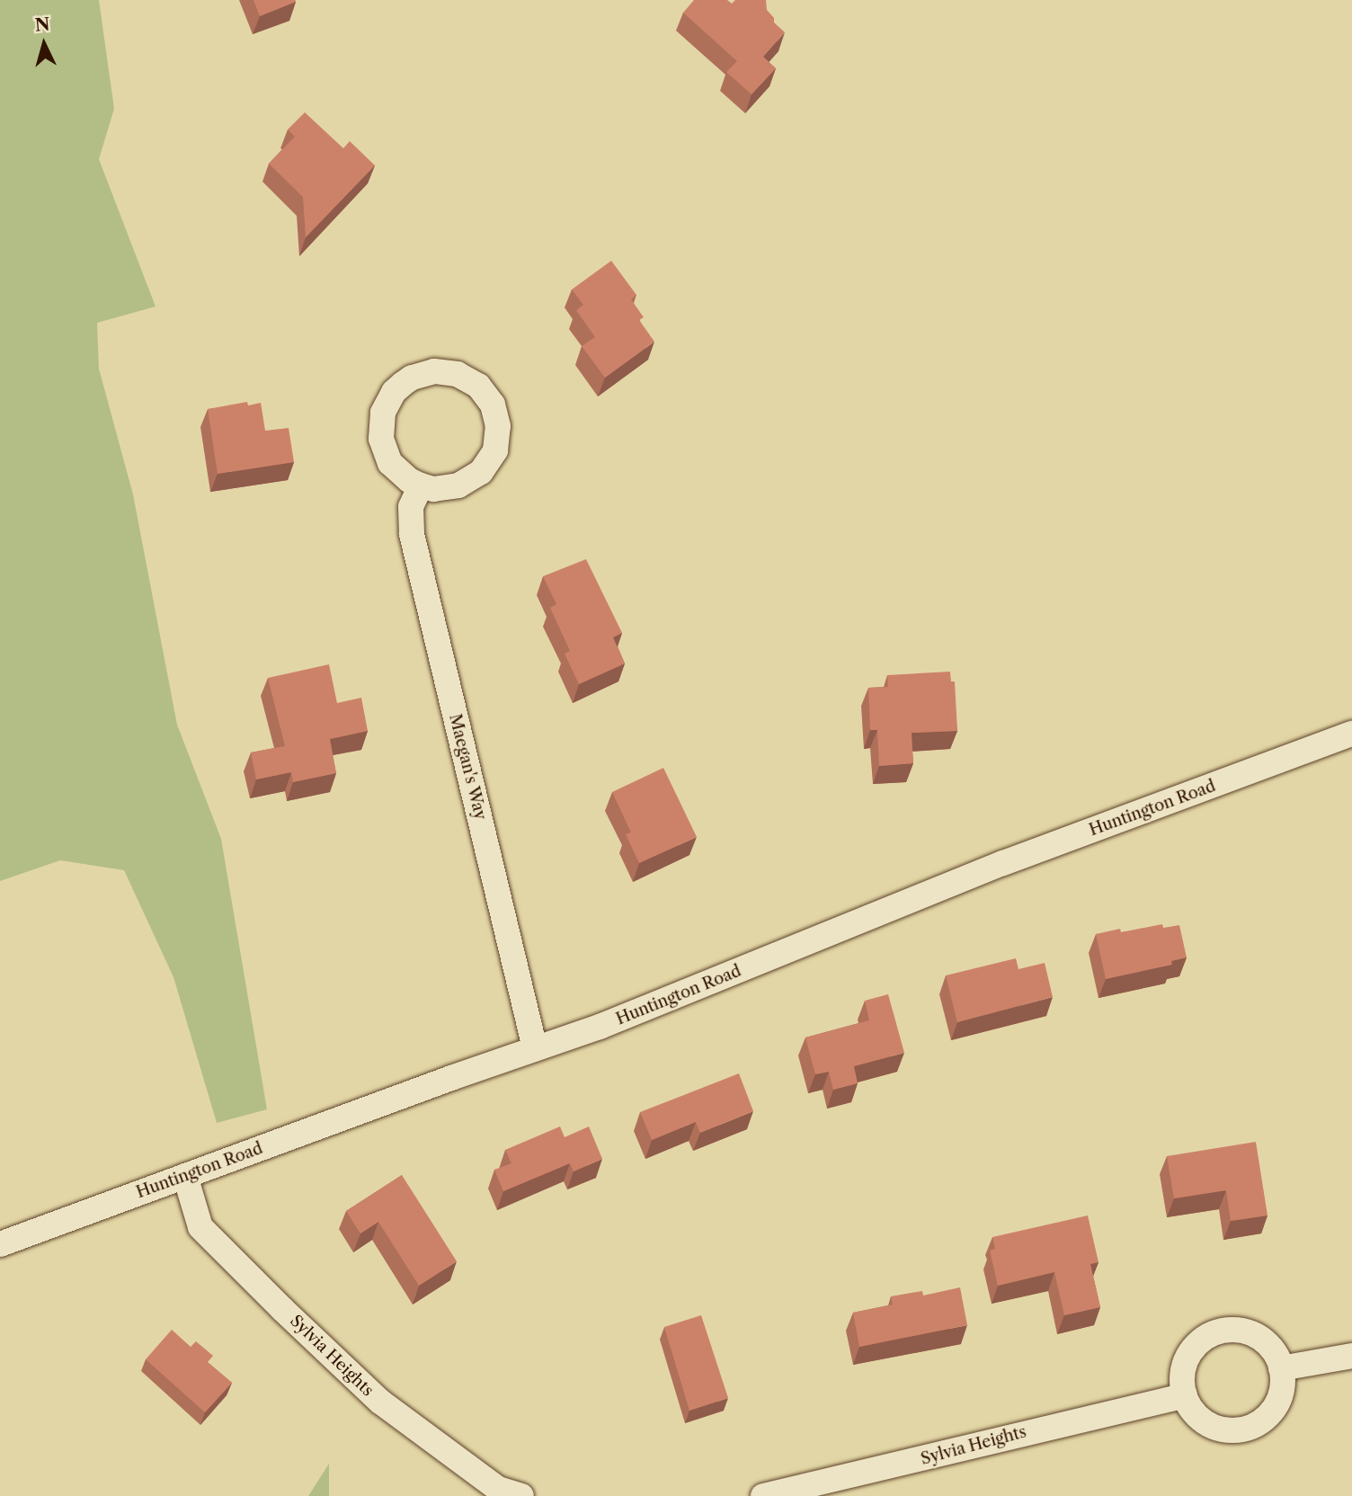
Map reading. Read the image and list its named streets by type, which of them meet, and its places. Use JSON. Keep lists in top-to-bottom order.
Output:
{
  "streets": {
    "street": ["Maegan's Way", "Huntington Road", "Sylvia Heights"]
  },
  "crossings": [
    ["Maegan's Way", "Huntington Road"],
    ["Huntington Road", "Sylvia Heights"]
  ],
  "north": "top"
}
